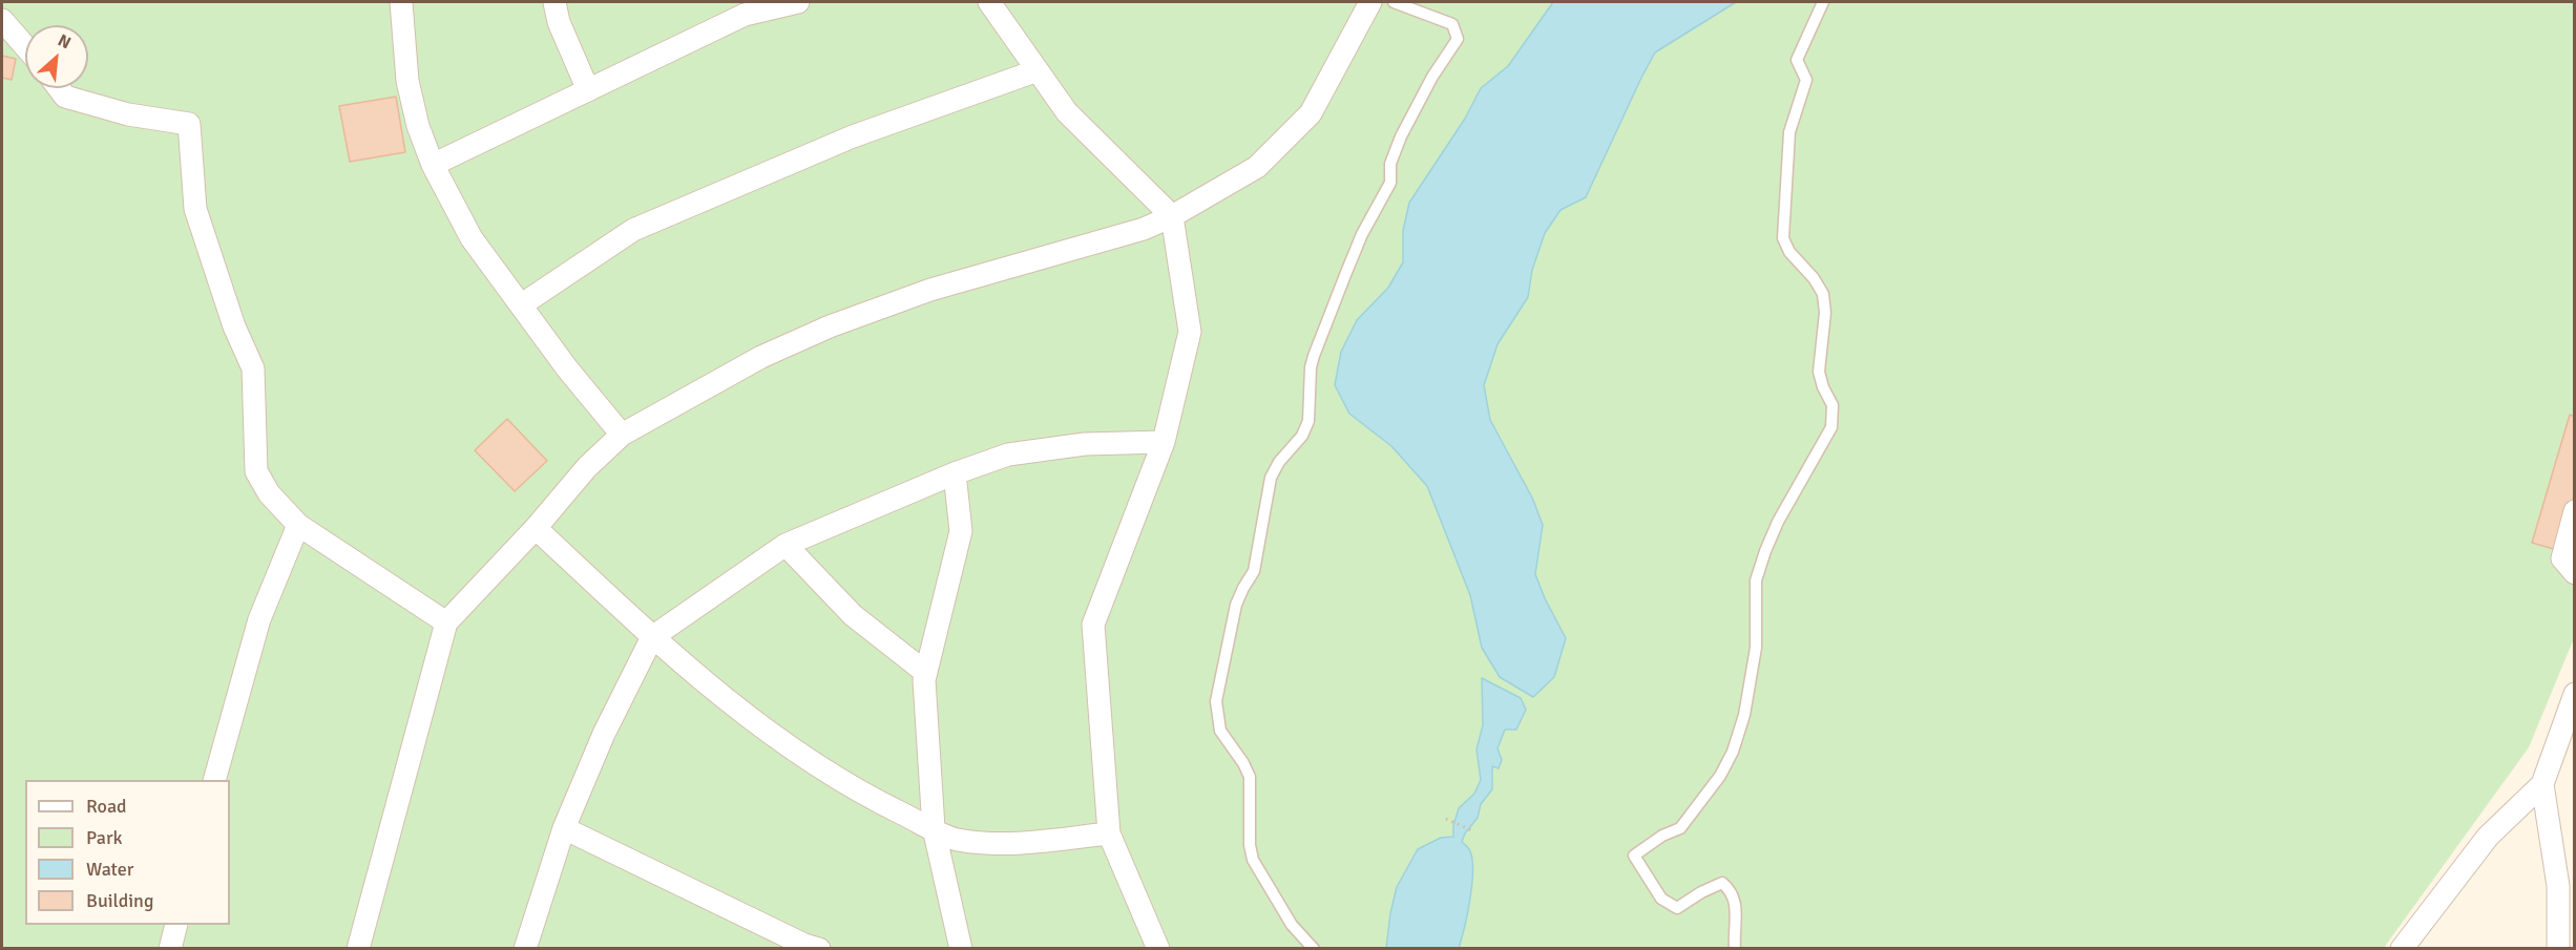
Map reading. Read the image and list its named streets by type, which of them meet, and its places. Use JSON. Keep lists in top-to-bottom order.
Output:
{
  "legend": [
    "Road",
    "Park",
    "Water",
    "Building"
  ],
  "north": "top right"
}
